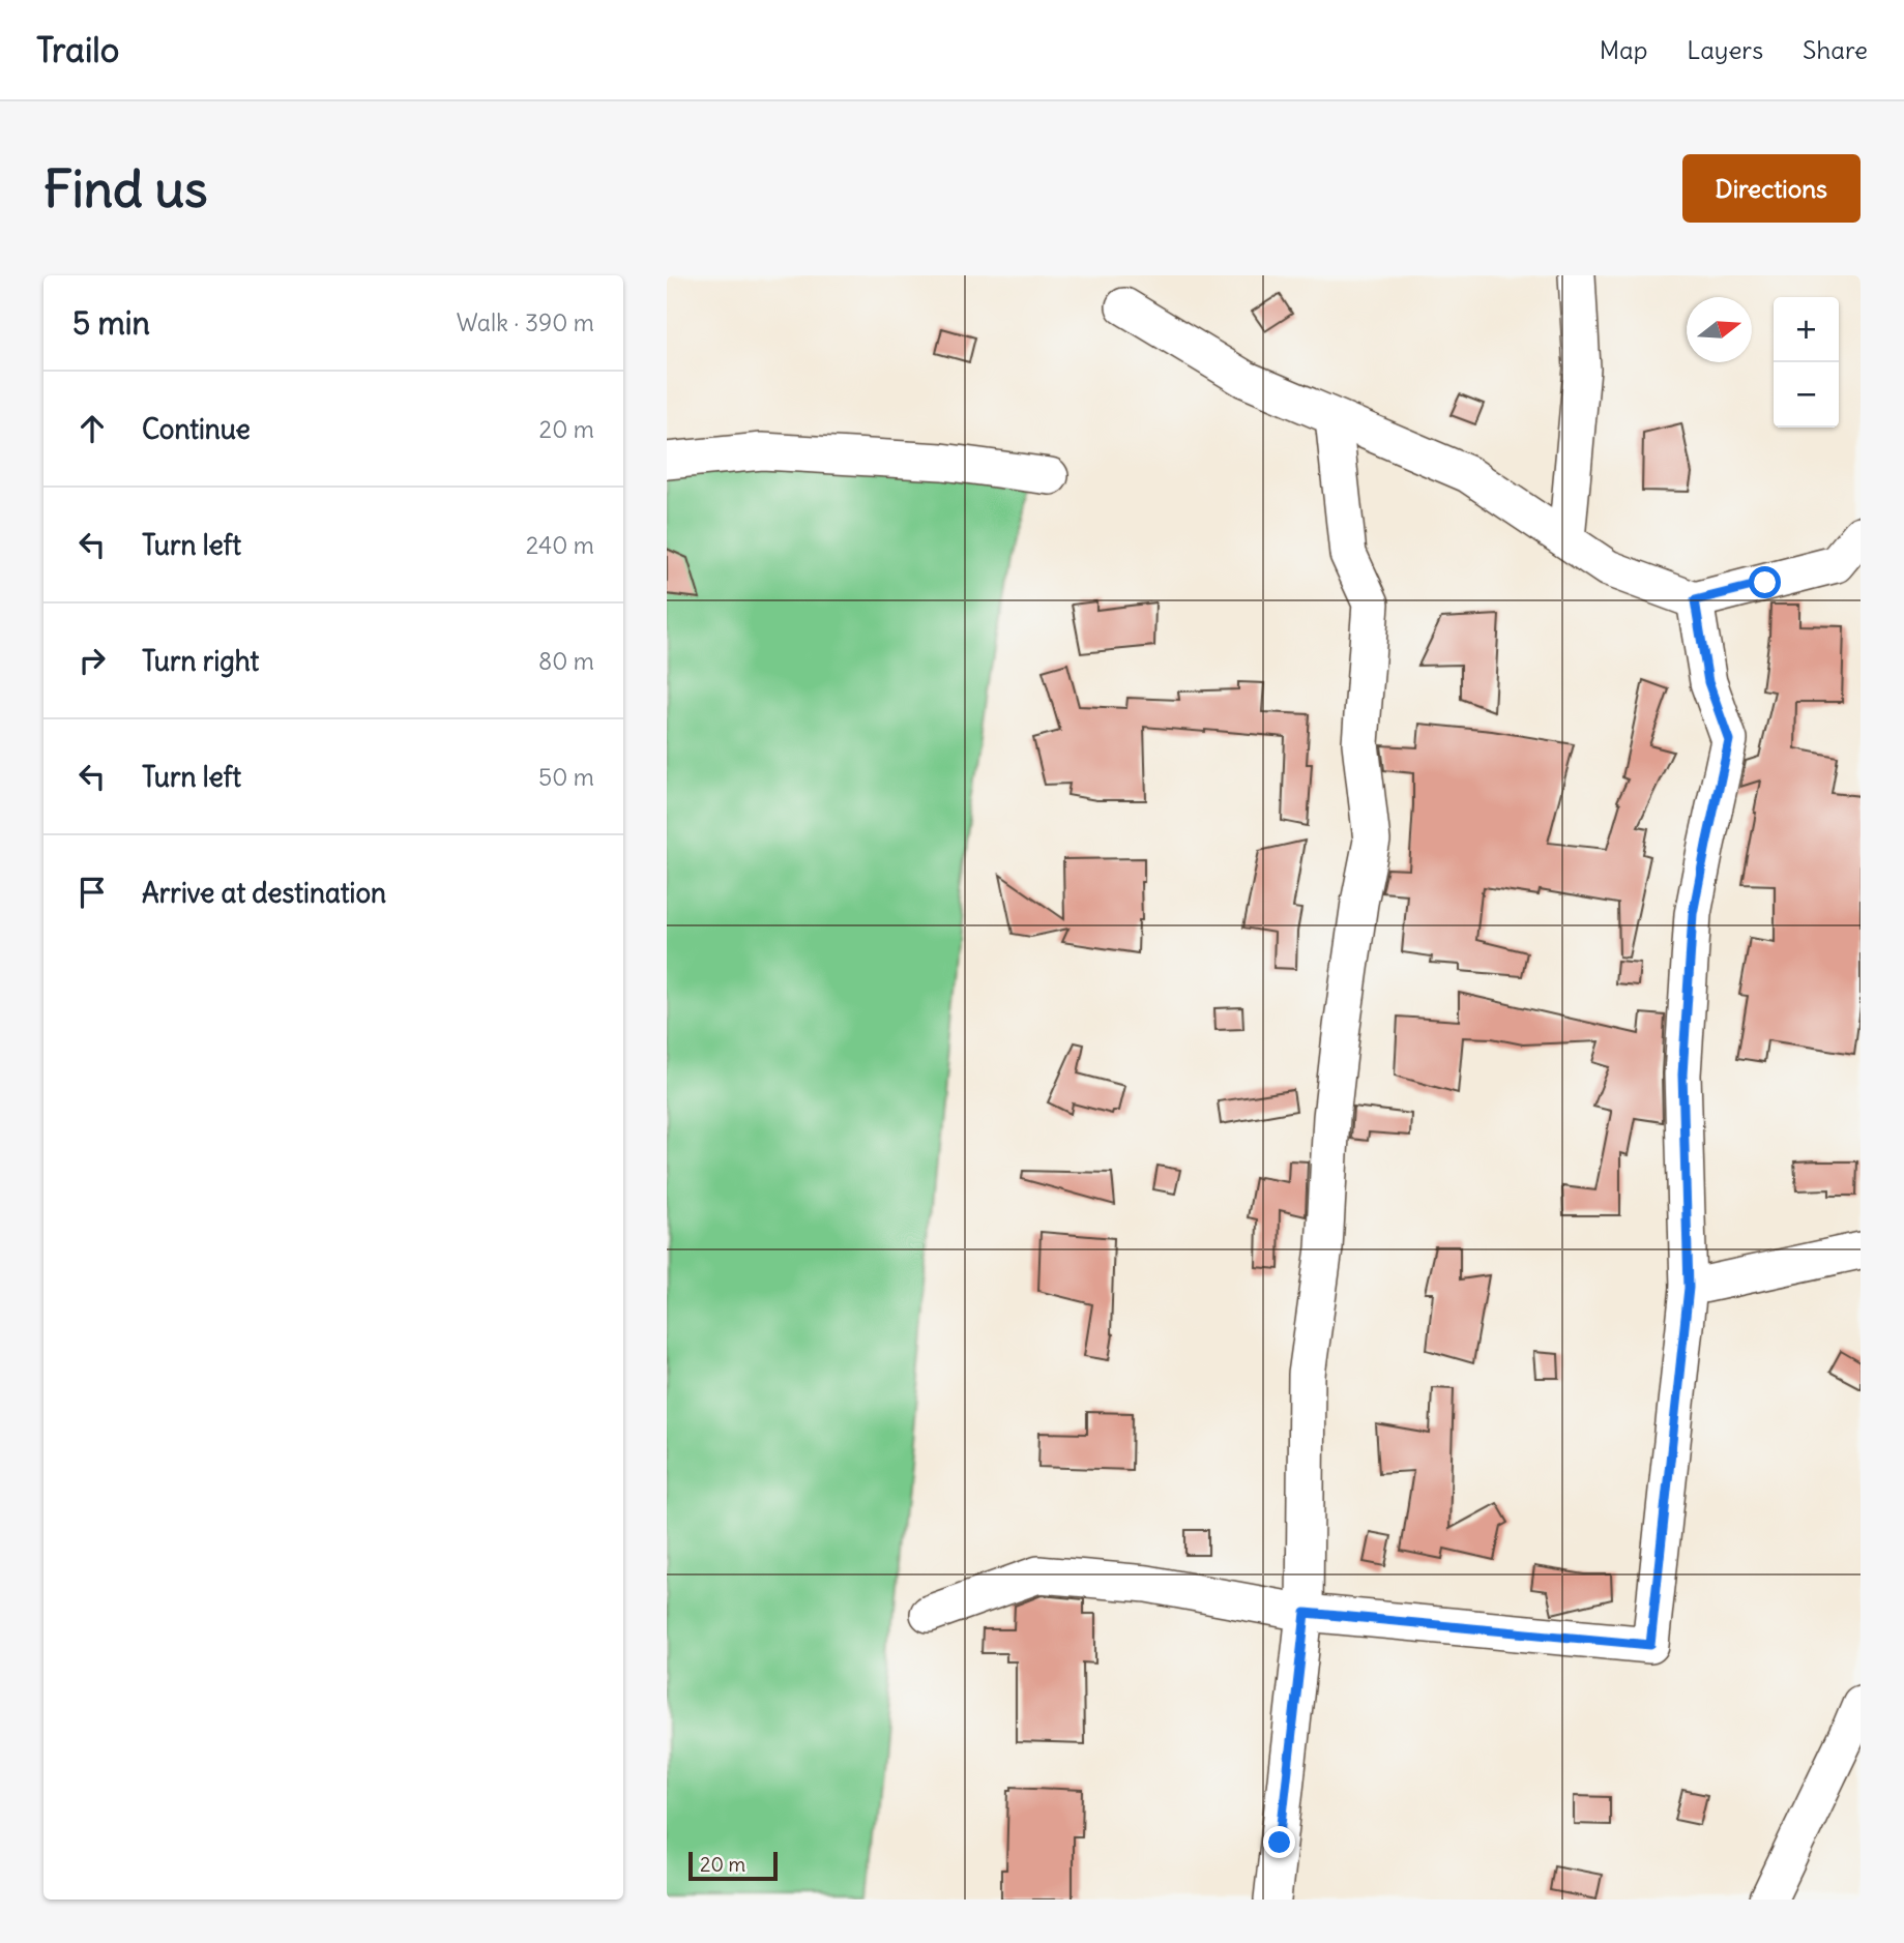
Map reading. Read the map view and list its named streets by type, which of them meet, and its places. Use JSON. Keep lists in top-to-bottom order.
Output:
{
  "scale_bar": "20 m",
  "north": "right",
  "page": {
    "header": "Trailo",
    "nav": ["Map", "Layers", "Share"],
    "buttons": "Directions",
    "title": "Find us",
    "heading": ["5 min", "Walk · 390 m"],
    "map_buttons": ["+", "−"],
    "list": [
      ["Continue", "20 m"],
      ["Turn left", "240 m"],
      ["Turn right", "80 m"],
      ["Turn left", "50 m"],
      "Arrive at destination"
    ],
    "scale": "20 m"
  }
}
